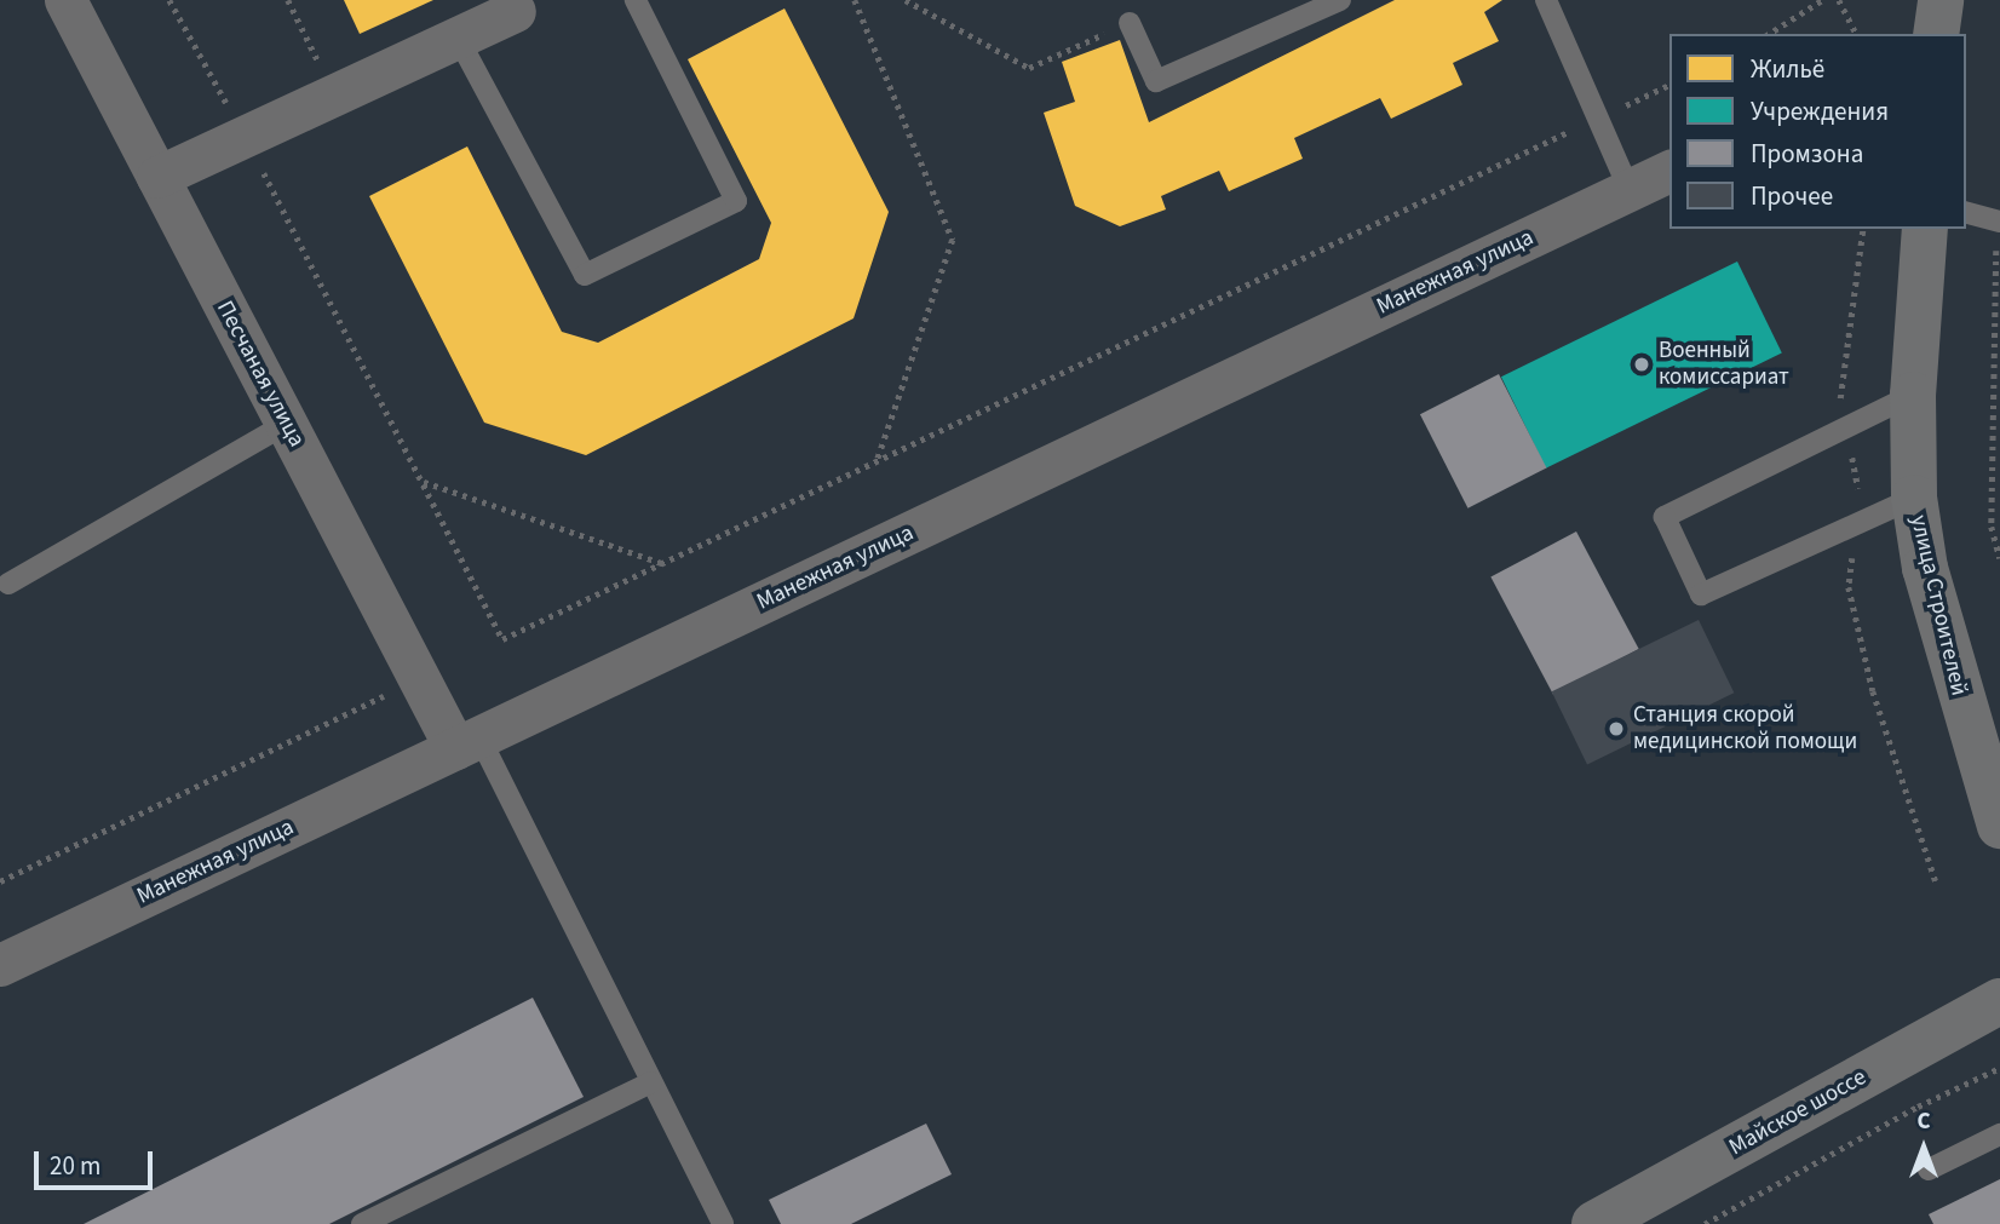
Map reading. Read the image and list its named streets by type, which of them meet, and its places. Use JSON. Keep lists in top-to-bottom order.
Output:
{
  "streets": {
    "street": [
      "Манежная улица",
      "Песчаная улица",
      "улица Строителей",
      "Майское шоссе"
    ]
  },
  "crossings": [
    ["Манежная улица", "Песчаная улица"]
  ],
  "places": ["Военный комиссариат", "Станция скорой медицинской помощи"],
  "legend": [
    "Жильё",
    "Учреждения",
    "Промзона",
    "Прочее"
  ],
  "scale_bar": "20 m",
  "north": "top"
}
